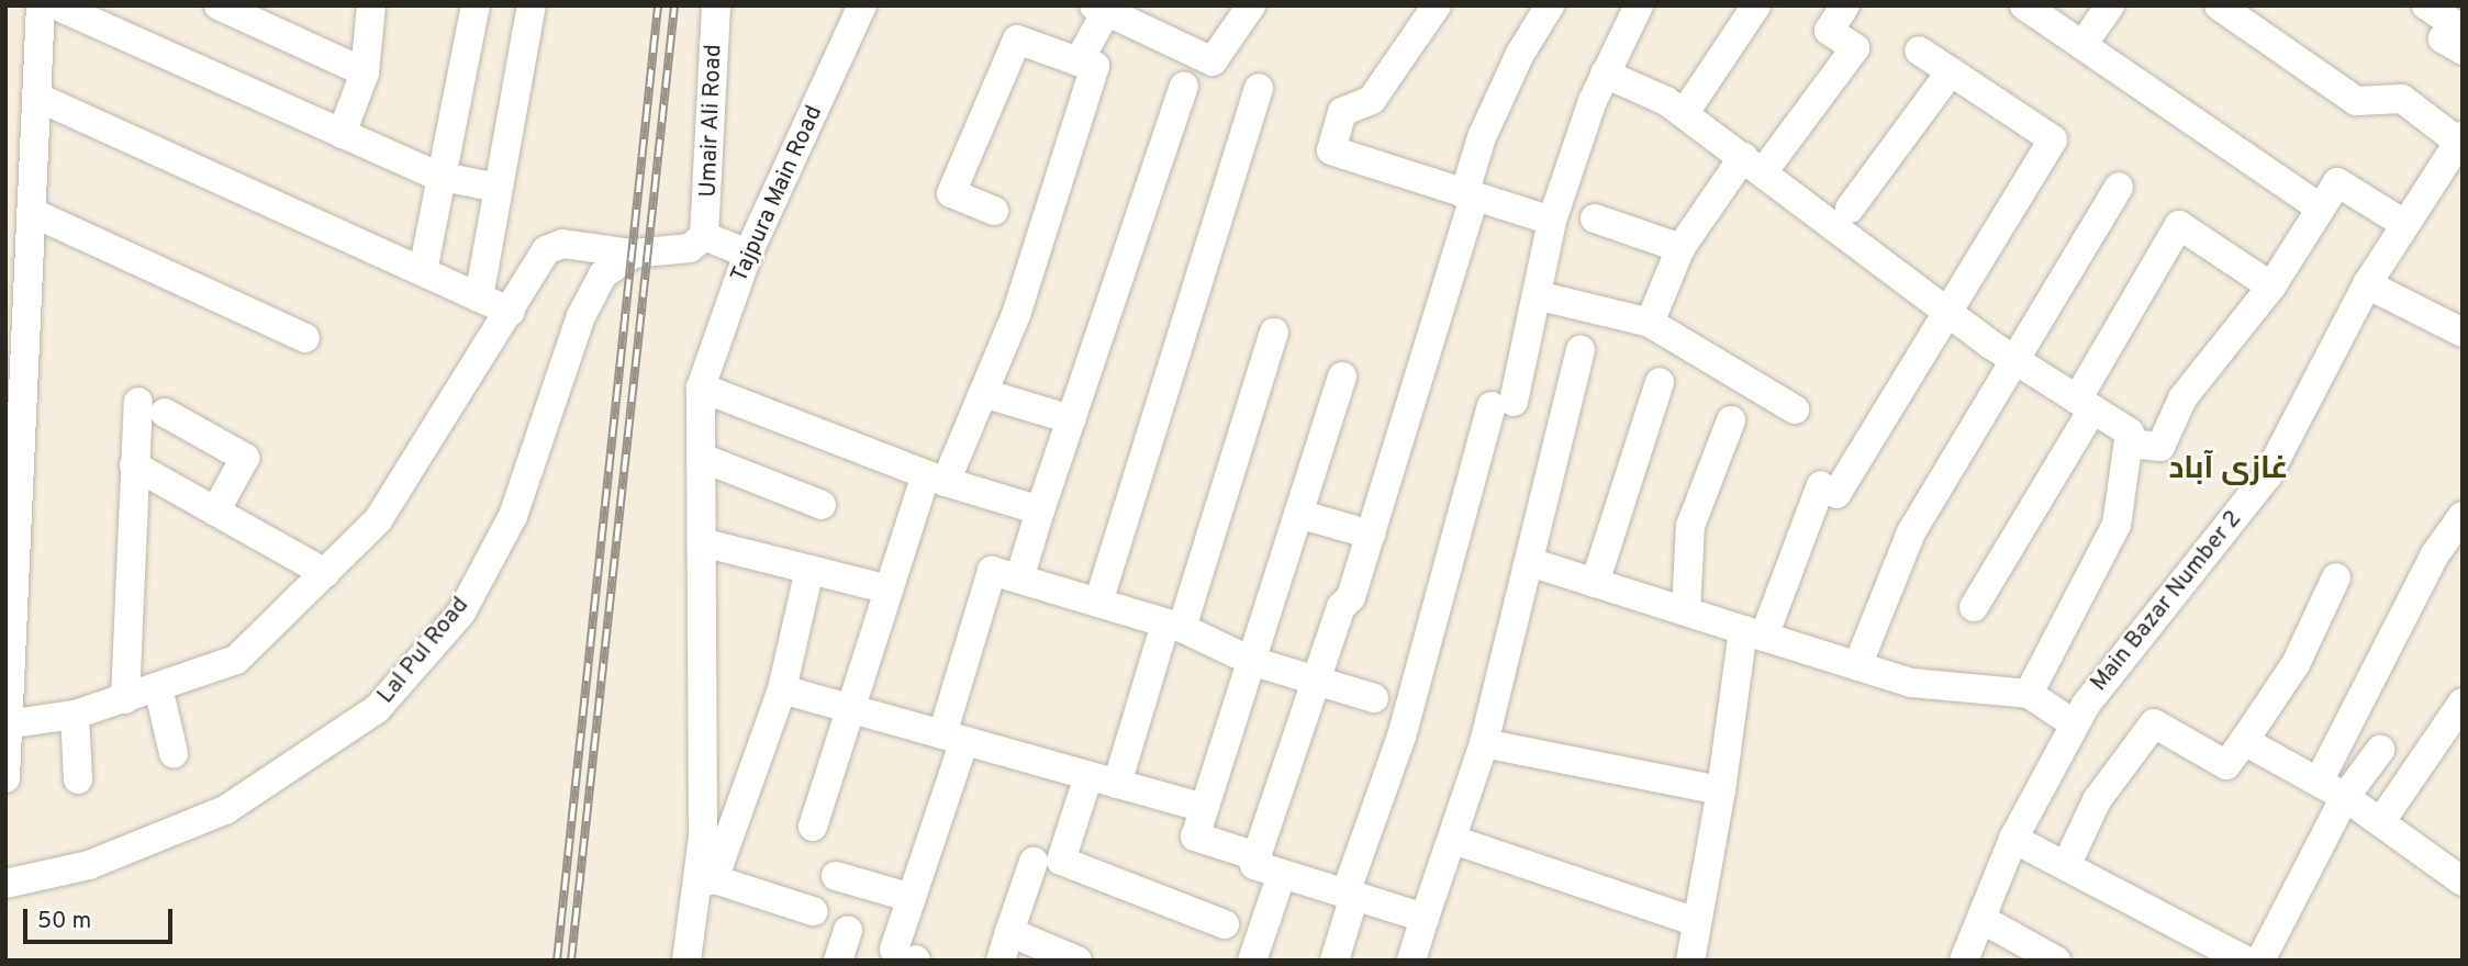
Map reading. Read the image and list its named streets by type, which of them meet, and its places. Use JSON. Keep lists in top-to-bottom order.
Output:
{
  "streets": {
    "street": [
      "Umair Ali Road",
      "Tajpura Main Road",
      "Main Bazar Number 2",
      "Lal Pul Road"
    ]
  },
  "districts": ["غازى آباد"],
  "scale_bar": "50 m"
}
